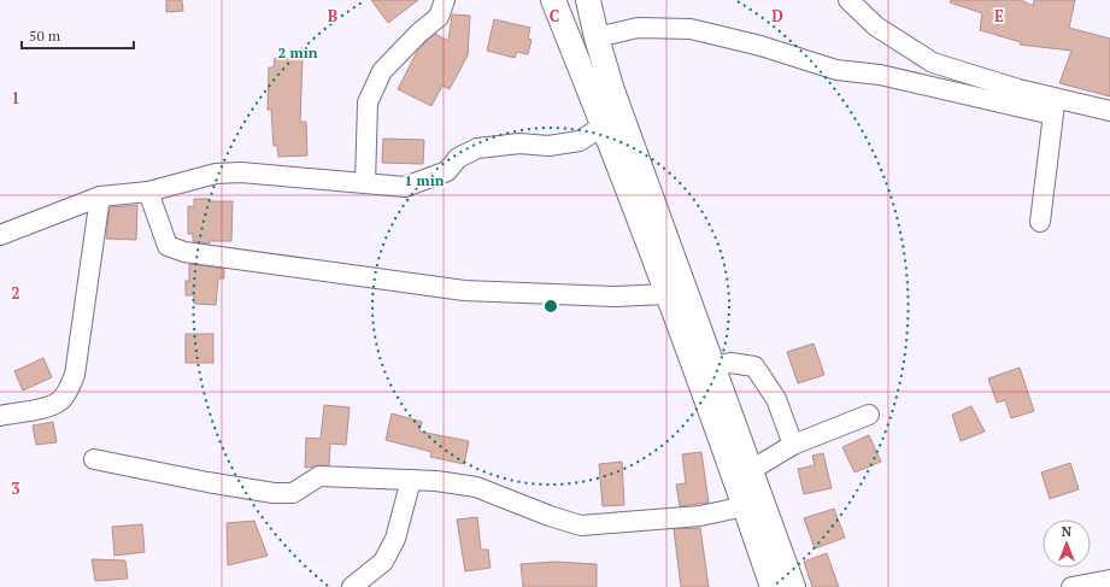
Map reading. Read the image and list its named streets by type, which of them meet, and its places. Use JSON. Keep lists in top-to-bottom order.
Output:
{
  "scale_bar": "50 m",
  "north": "top",
  "grid": {
    "columns": [
      "B",
      "C",
      "D",
      "E"
    ],
    "rows": ["1", "2", "3"]
  },
  "rings": ["2 min", "1 min"]
}
